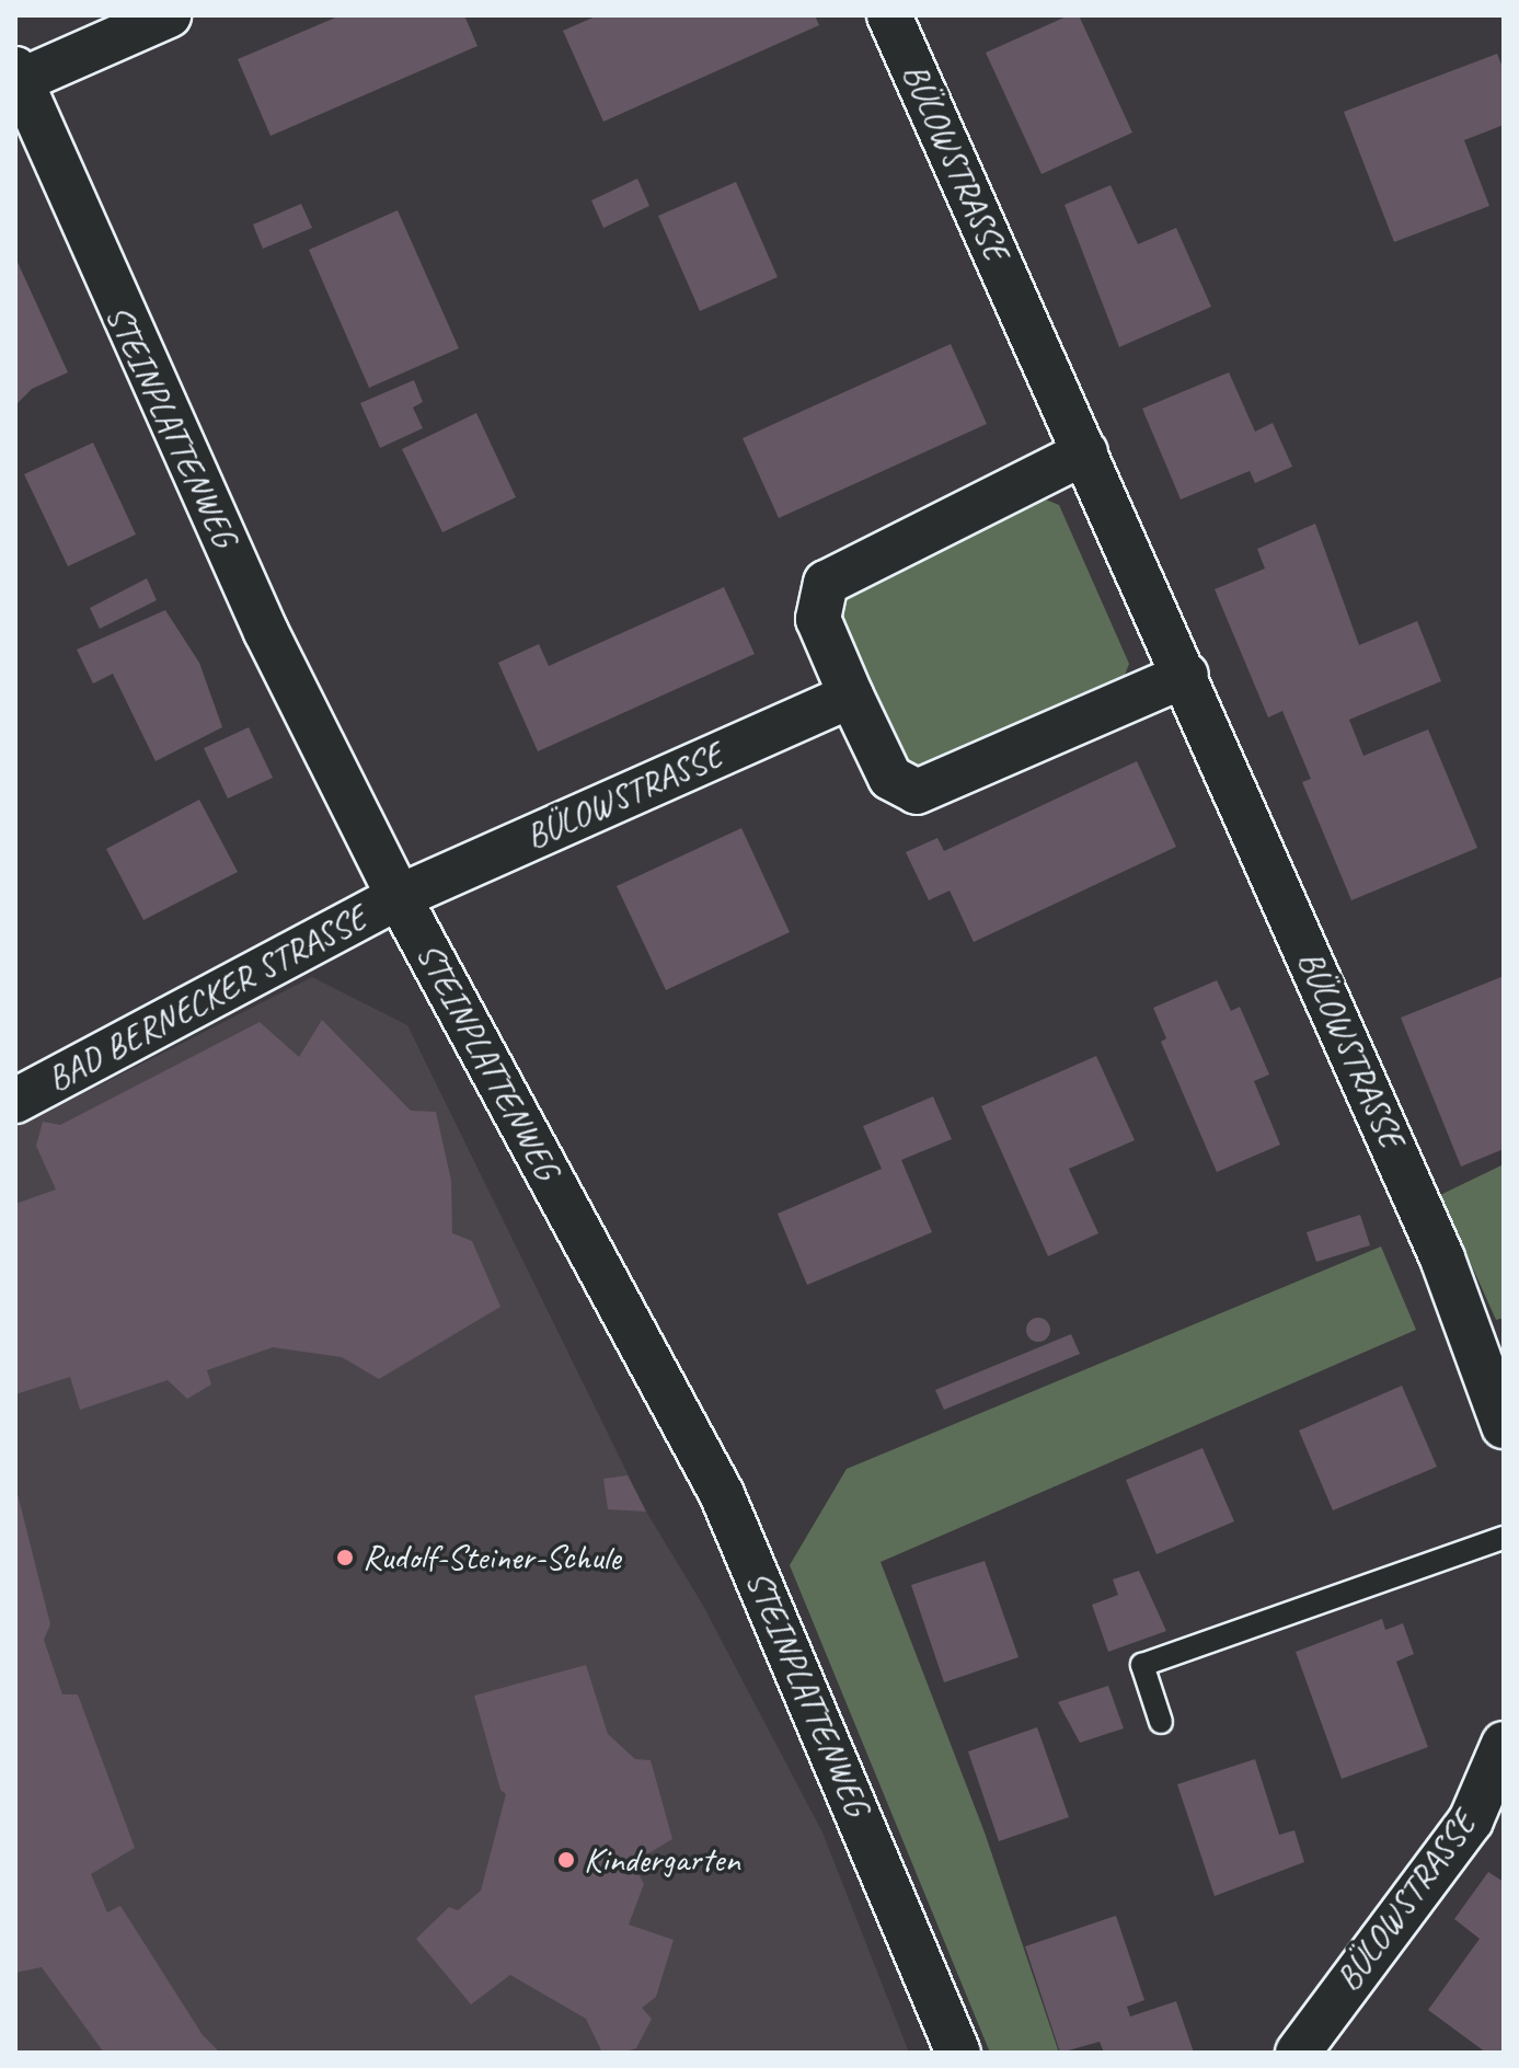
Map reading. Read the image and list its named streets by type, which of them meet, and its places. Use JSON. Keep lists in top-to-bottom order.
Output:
{
  "streets": {
    "street": ["BÜLOWSTRASSE", "STEINPLATTENWEG", "BAD BERNECKER STRASSE"]
  },
  "crossings": [
    ["BÜLOWSTRASSE", "STEINPLATTENWEG"],
    ["BÜLOWSTRASSE", "BAD BERNECKER STRASSE"],
    ["STEINPLATTENWEG", "BAD BERNECKER STRASSE"]
  ],
  "places": ["Rudolf-Steiner-Schule", "Kindergarten"]
}
